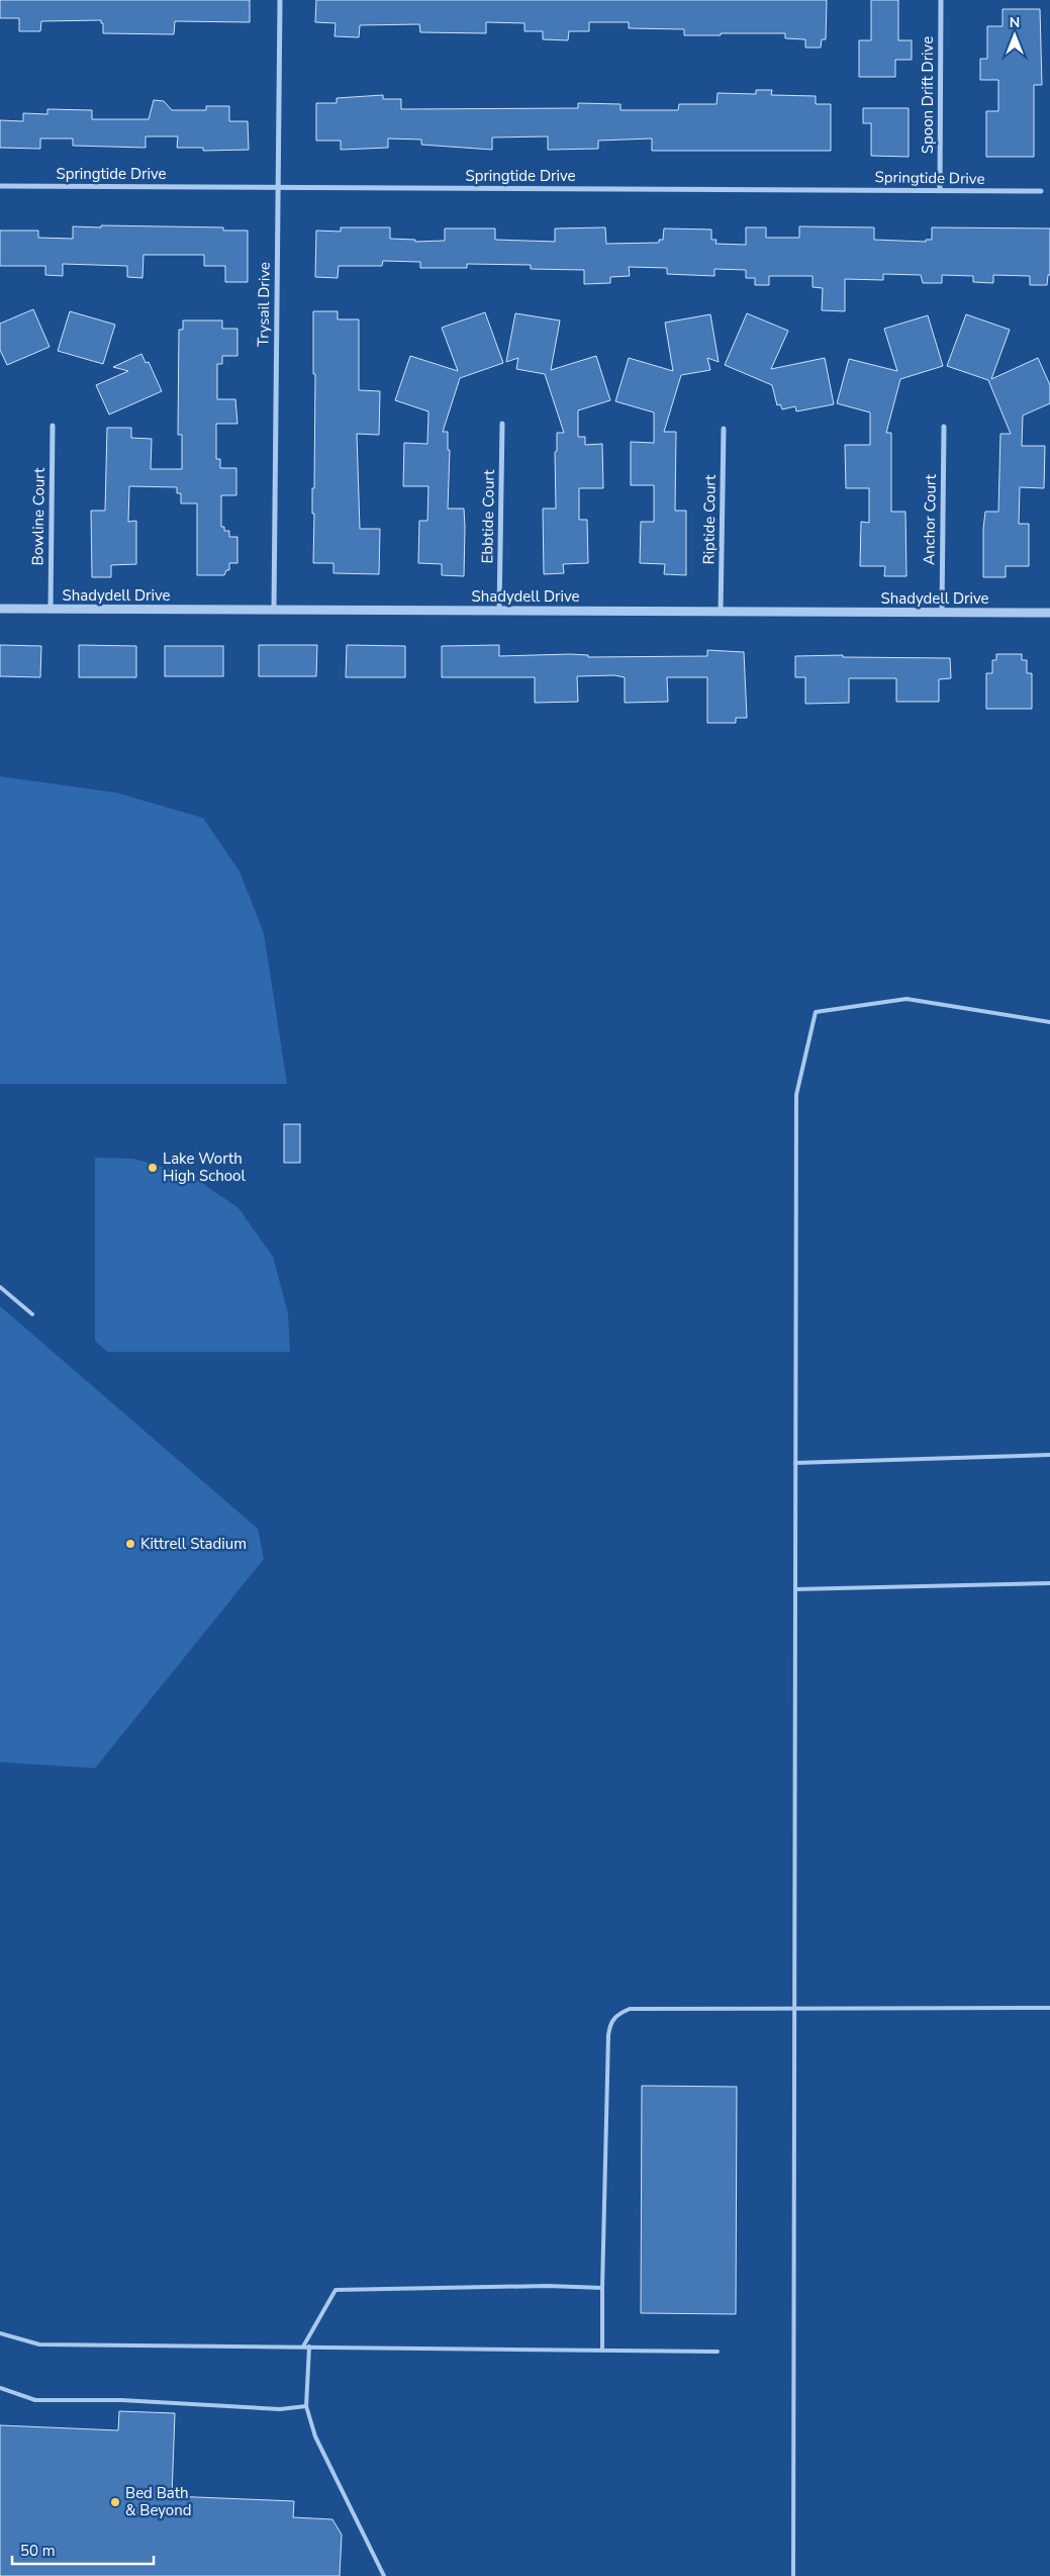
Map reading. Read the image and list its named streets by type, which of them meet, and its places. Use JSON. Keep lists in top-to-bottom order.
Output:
{
  "streets": {
    "street": [
      "Spoon Drift Drive",
      "Springtide Drive",
      "Trysail Drive",
      "Bowline Court",
      "Ebbtide Court",
      "Riptide Court",
      "Anchor Court",
      "Shadydell Drive"
    ]
  },
  "crossings": [
    ["Spoon Drift Drive", "Springtide Drive"],
    ["Springtide Drive", "Trysail Drive"],
    ["Trysail Drive", "Shadydell Drive"],
    ["Bowline Court", "Shadydell Drive"],
    ["Ebbtide Court", "Shadydell Drive"],
    ["Riptide Court", "Shadydell Drive"],
    ["Anchor Court", "Shadydell Drive"]
  ],
  "places": ["Lake Worth High School", "Kittrell Stadium", "Bed Bath & Beyond"],
  "scale_bar": "50 m",
  "north": "top"
}
